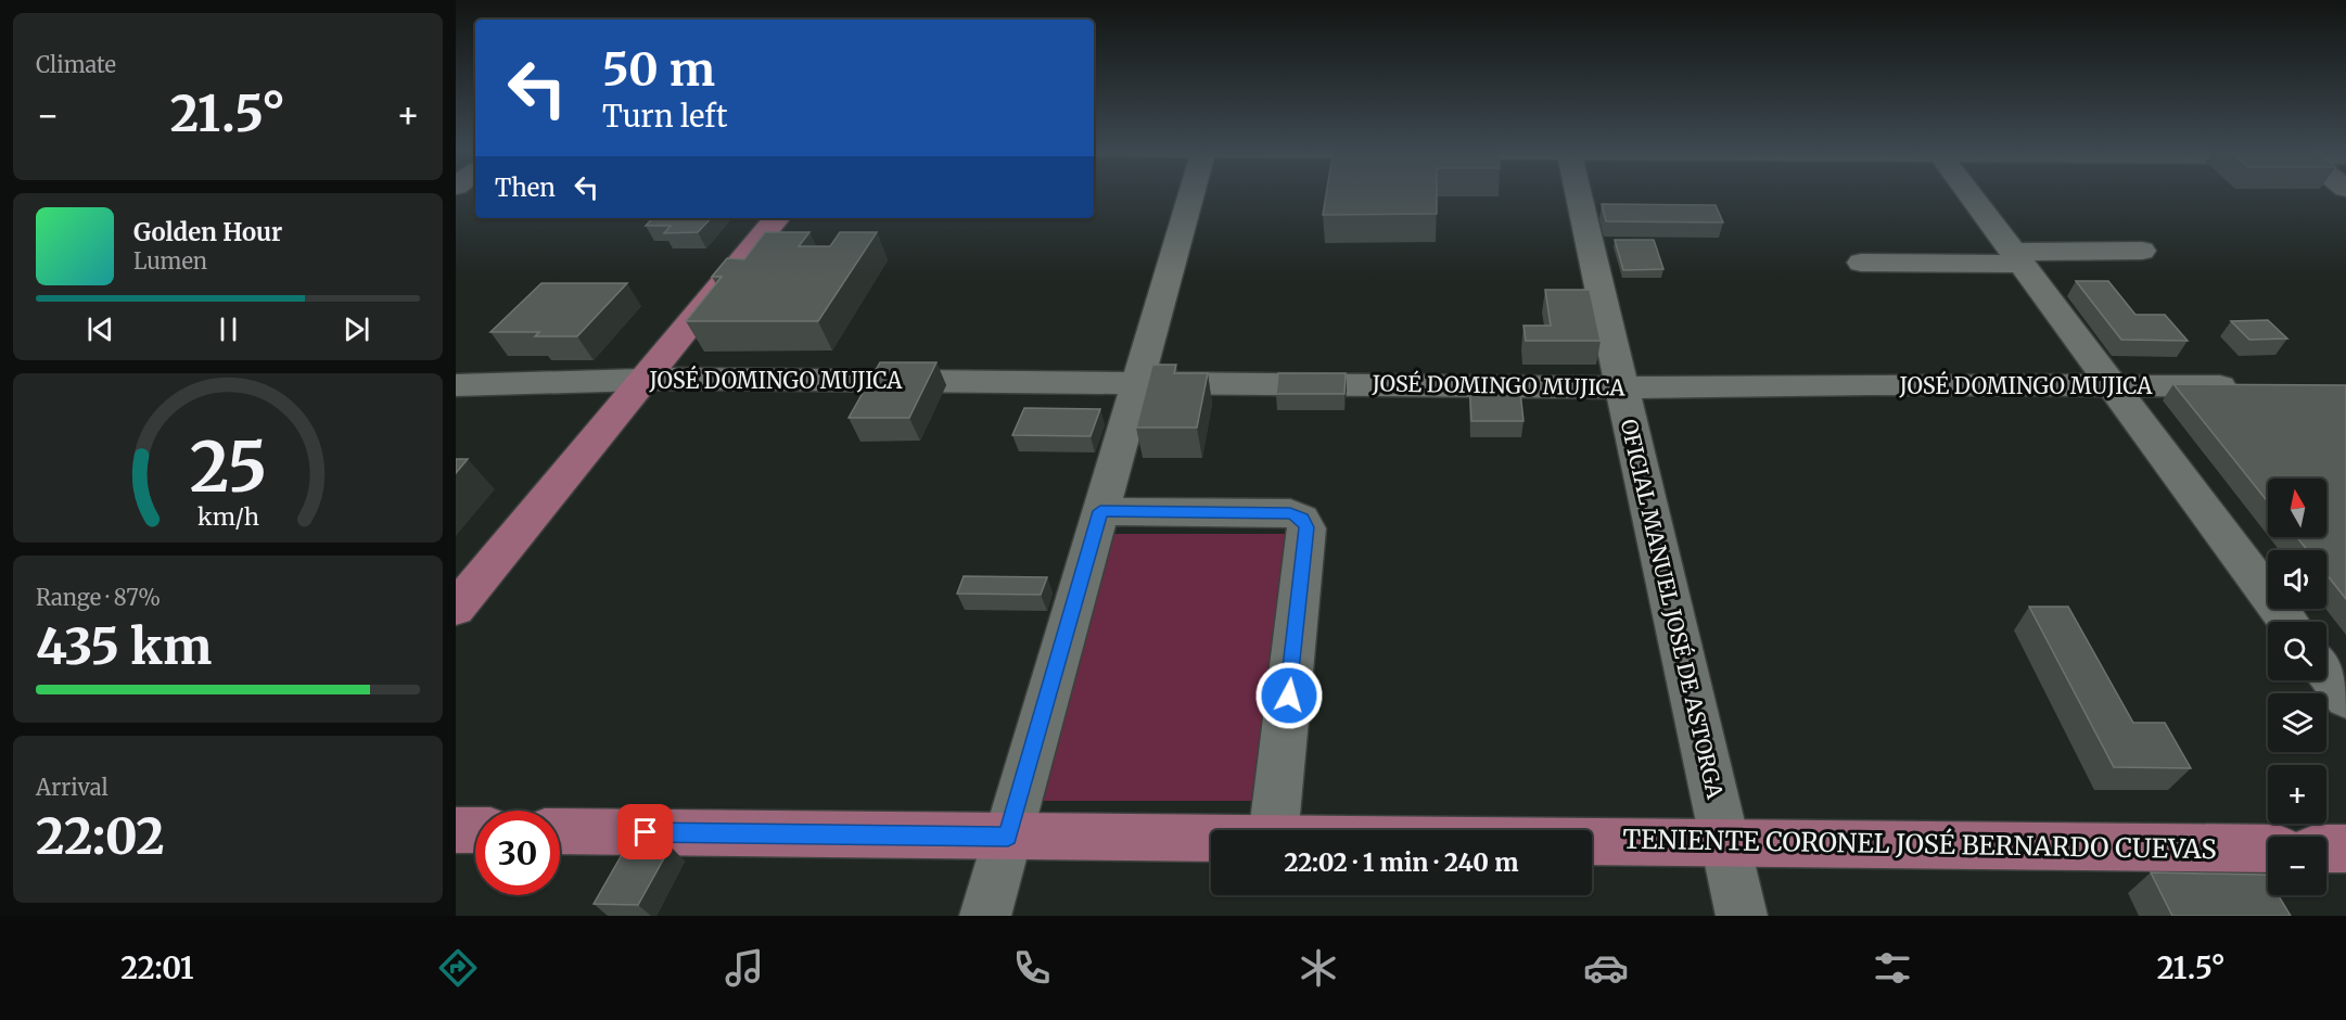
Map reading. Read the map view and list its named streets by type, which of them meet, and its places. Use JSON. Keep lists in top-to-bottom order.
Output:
{
  "streets": {
    "main road": ["TENIENTE CORONEL JOSÉ BERNARDO CUEVAS"],
    "street": ["JOSÉ DOMINGO MUJICA", "OFICIAL MANUEL JOSÉ DE ASTORGA"]
  },
  "crossings": [
    ["JOSÉ DOMINGO MUJICA", "OFICIAL MANUEL JOSÉ DE ASTORGA"],
    ["OFICIAL MANUEL JOSÉ DE ASTORGA", "TENIENTE CORONEL JOSÉ BERNARDO CUEVAS"]
  ],
  "north": "top",
  "page": {
    "tile": [
      "Climate",
      ["Range · 87%", "435 km"],
      ["Arrival", "22:02"]
    ],
    "turn": ["50 m", "Turn left"],
    "heat": ["−", "21.5°", "+"],
    "then": "Then",
    "song": ["Golden Hour", "Lumen"],
    "map_buttons": ["+", "−"],
    "limit": "30",
    "trip": "22:02 · 1 min · 240 m",
    "tabs": ["22:01", "21.5°"],
    "gauge": ["25", "km/h"]
  }
}
